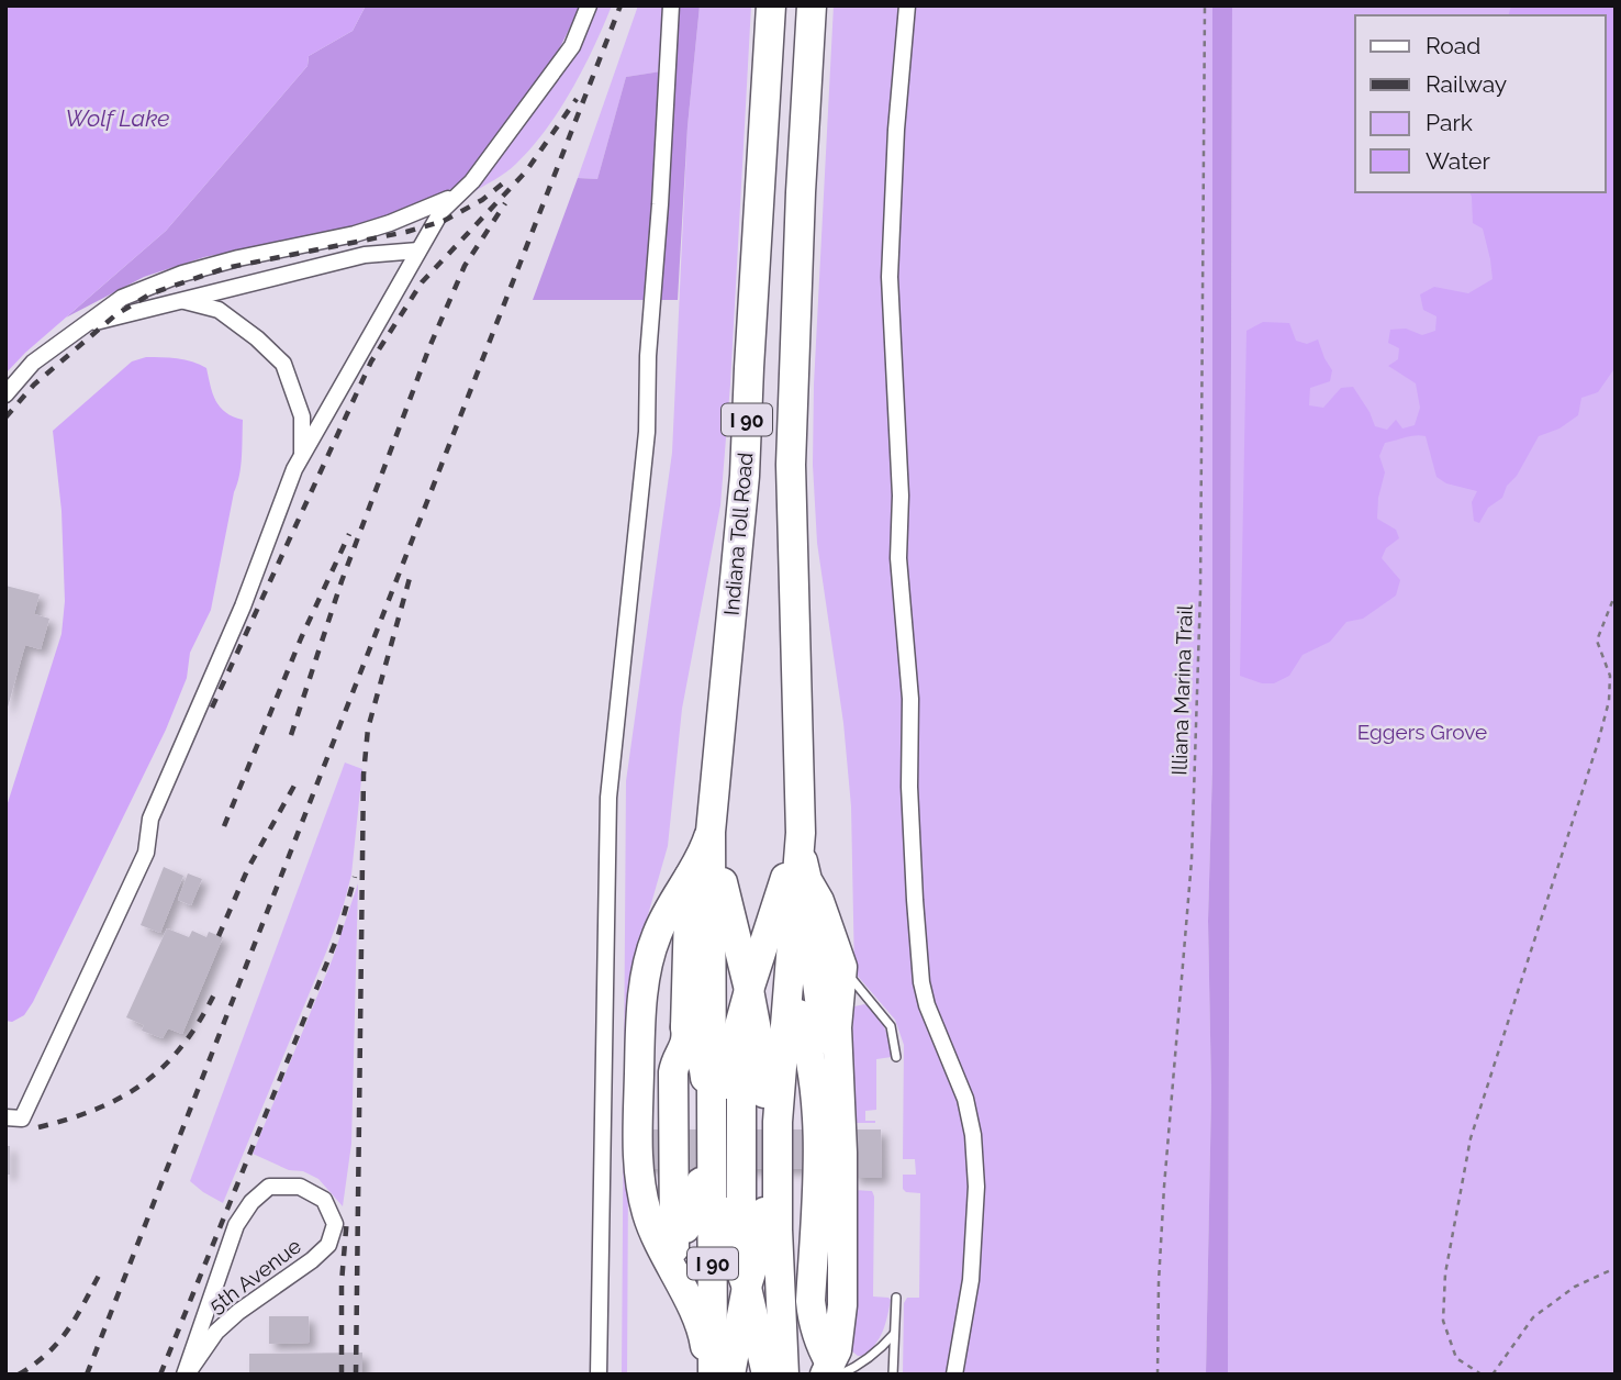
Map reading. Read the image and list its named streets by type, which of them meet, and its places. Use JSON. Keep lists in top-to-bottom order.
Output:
{
  "streets": {
    "highway": ["I 90", "Indiana Toll Road"],
    "street": ["5th Avenue"],
    "path": ["Illiana Marina Trail"]
  },
  "crossings": [
    ["I 90", "Indiana Toll Road"]
  ],
  "water": ["Wolf Lake"],
  "parks": ["Eggers Grove"],
  "legend": [
    "Road",
    "Railway",
    "Park",
    "Water"
  ]
}
